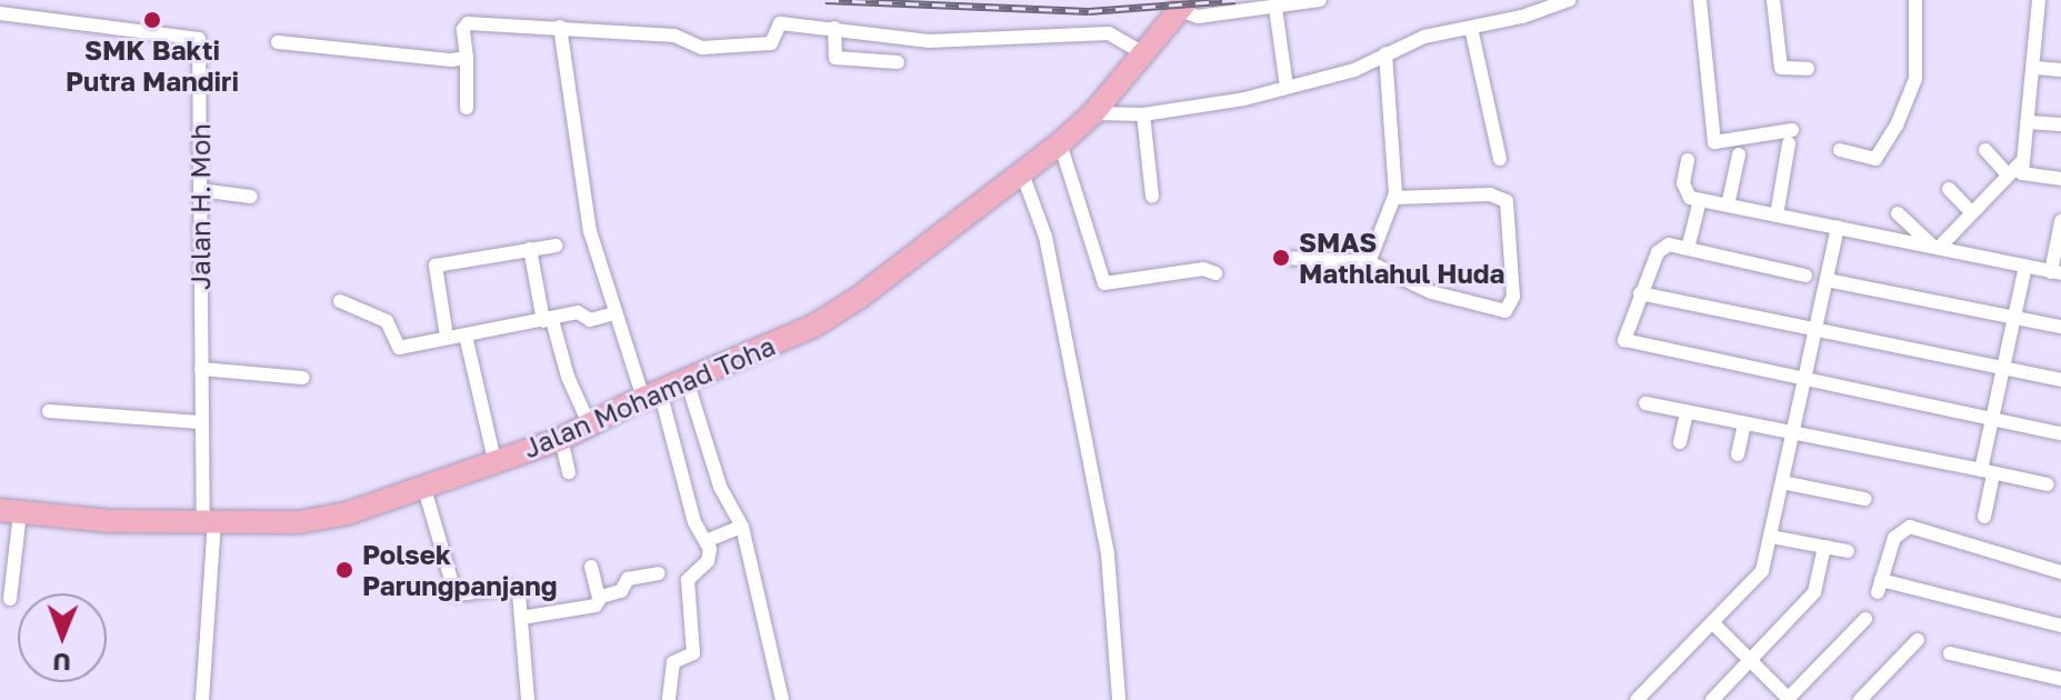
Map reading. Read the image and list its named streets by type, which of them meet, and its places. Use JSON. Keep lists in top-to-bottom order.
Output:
{
  "streets": {
    "main road": ["Jalan Mohamad Toha"],
    "street": ["Jalan H. Moh"]
  },
  "crossings": [
    ["Jalan H. Moh", "Jalan Mohamad Toha"]
  ],
  "places": ["SMK Bakti Putra Mandiri", "SMAS Mathlahul Huda", "Polsek Parungpanjang"],
  "north": "bottom"
}
